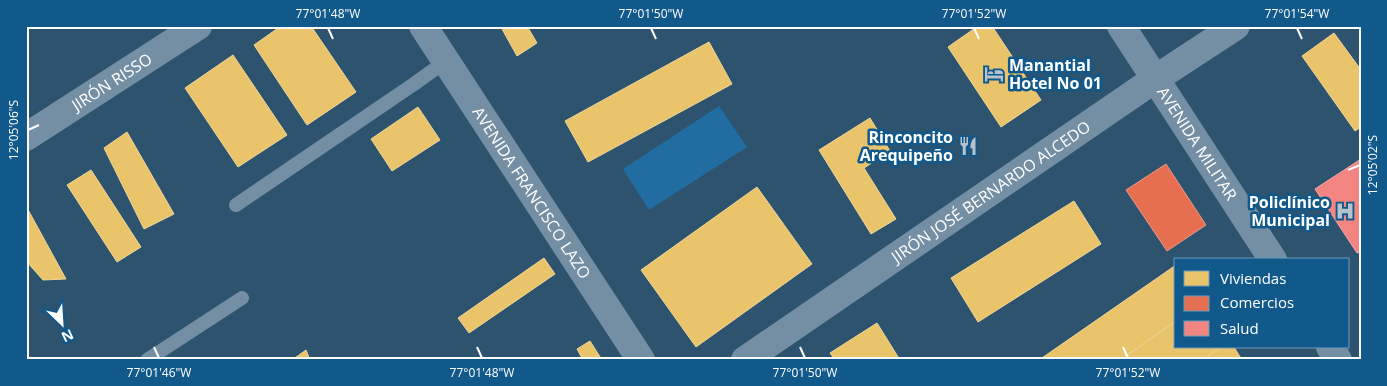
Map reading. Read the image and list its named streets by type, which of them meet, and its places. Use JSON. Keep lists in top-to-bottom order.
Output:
{
  "streets": {
    "street": [
      "JIRÓN RISSO",
      "AVENIDA MILITAR",
      "JIRÓN JOSÉ BERNARDO ALCEDO",
      "AVENIDA FRANCISCO LAZO"
    ]
  },
  "crossings": [
    ["AVENIDA MILITAR", "JIRÓN JOSÉ BERNARDO ALCEDO"]
  ],
  "places": {
    "hotel": ["Manantial Hotel No 01"],
    "restaurant": ["Rinconcito Arequipeño"],
    "hospital": ["Policlínico Municipal"]
  },
  "legend": ["Viviendas", "Comercios", "Salud"],
  "north": "bottom right",
  "coordinates": [
    "77°01'48\"W",
    "77°01'50\"W",
    "77°01'52\"W",
    "77°01'54\"W",
    "12°05'06\"S",
    "12°05'02\"S",
    "77°01'46\"W"
  ]
}
